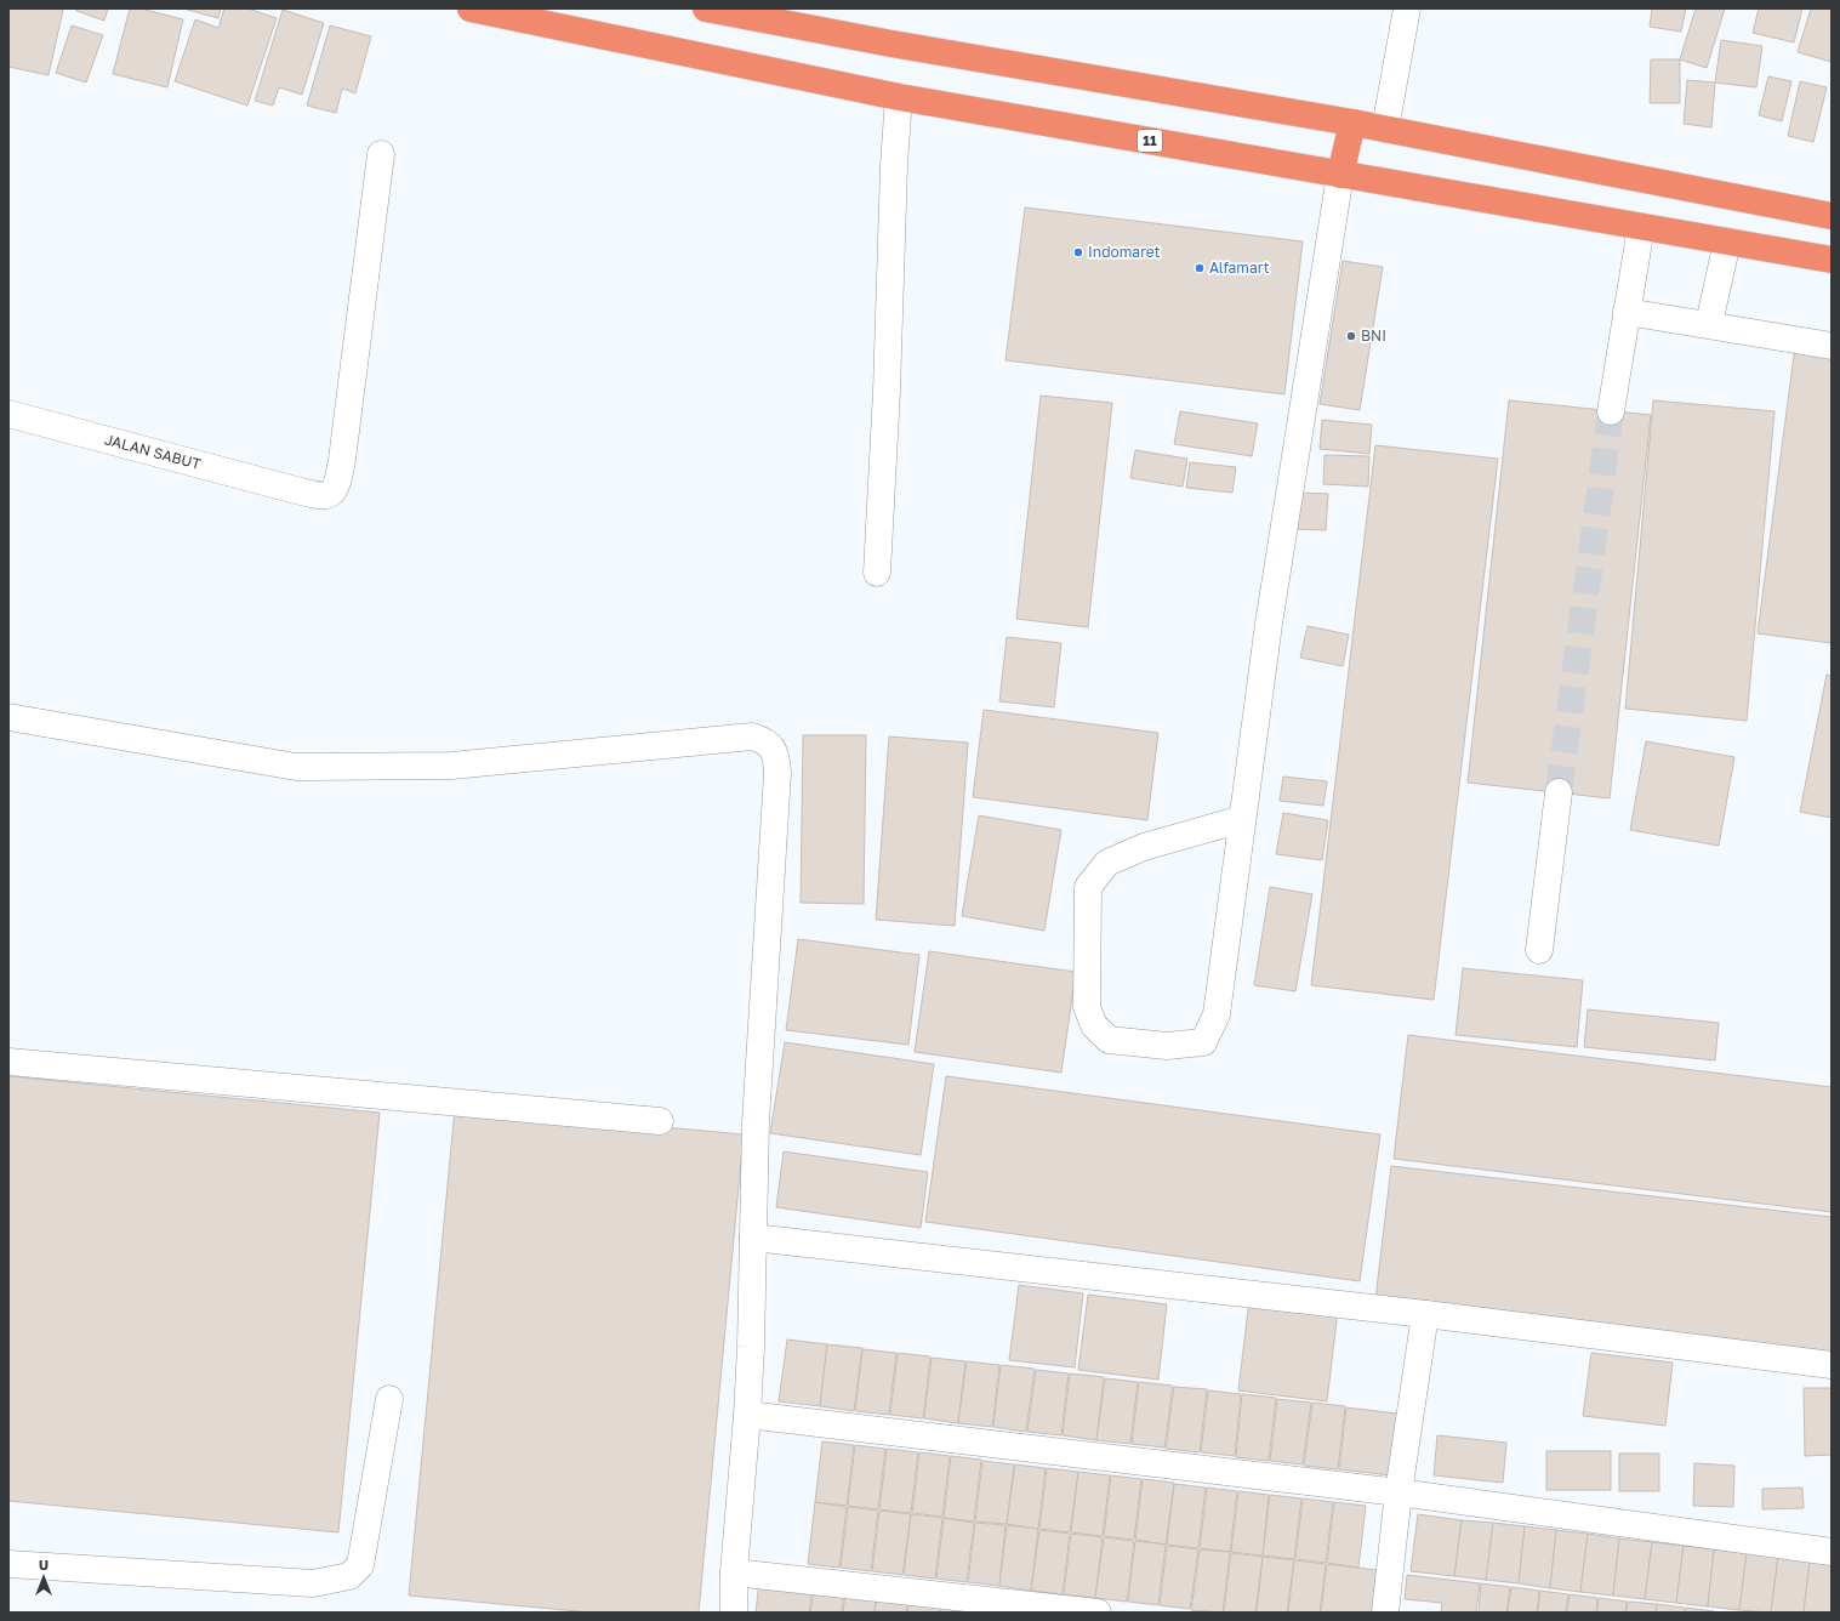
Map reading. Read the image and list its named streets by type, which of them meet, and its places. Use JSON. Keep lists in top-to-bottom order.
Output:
{
  "streets": {
    "highway": ["11"],
    "street": ["JALAN SABUT"]
  },
  "places": ["Indomaret", "Alfamart", "BNI"],
  "north": "top"
}
